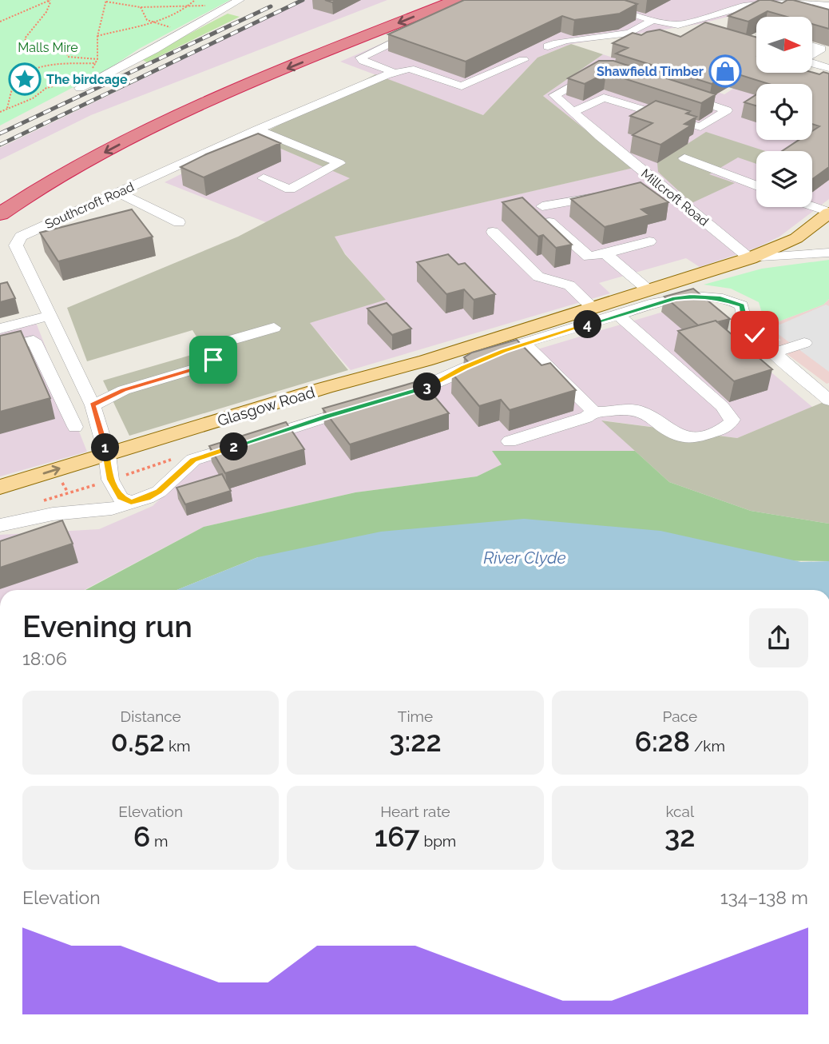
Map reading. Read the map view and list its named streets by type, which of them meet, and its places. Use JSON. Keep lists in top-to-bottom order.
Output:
{
  "streets": {
    "main road": ["Glasgow Road"],
    "street": ["Millcroft Road", "Southcroft Road"]
  },
  "crossings": [
    ["Millcroft Road", "Glasgow Road"],
    ["Southcroft Road", "Glasgow Road"]
  ],
  "water": ["River Clyde"],
  "parks": ["Malls Mire"],
  "places": {
    "shop": ["Shawfield Timber"],
    "place": ["The birdcage"]
  },
  "north": "right",
  "page": {
    "pins": [
      "4",
      "3",
      "2",
      "1"
    ],
    "heading": ["Evening run", "18:06"],
    "stats": [
      ["Distance", "0.52 km"],
      ["Time", "3:22"],
      ["Pace", "6:28 /km"],
      ["Elevation", "6 m"],
      ["Heart rate", "167 bpm"],
      ["kcal", "32"]
    ],
    "chart": ["Elevation", "134–138 m"]
  }
}
